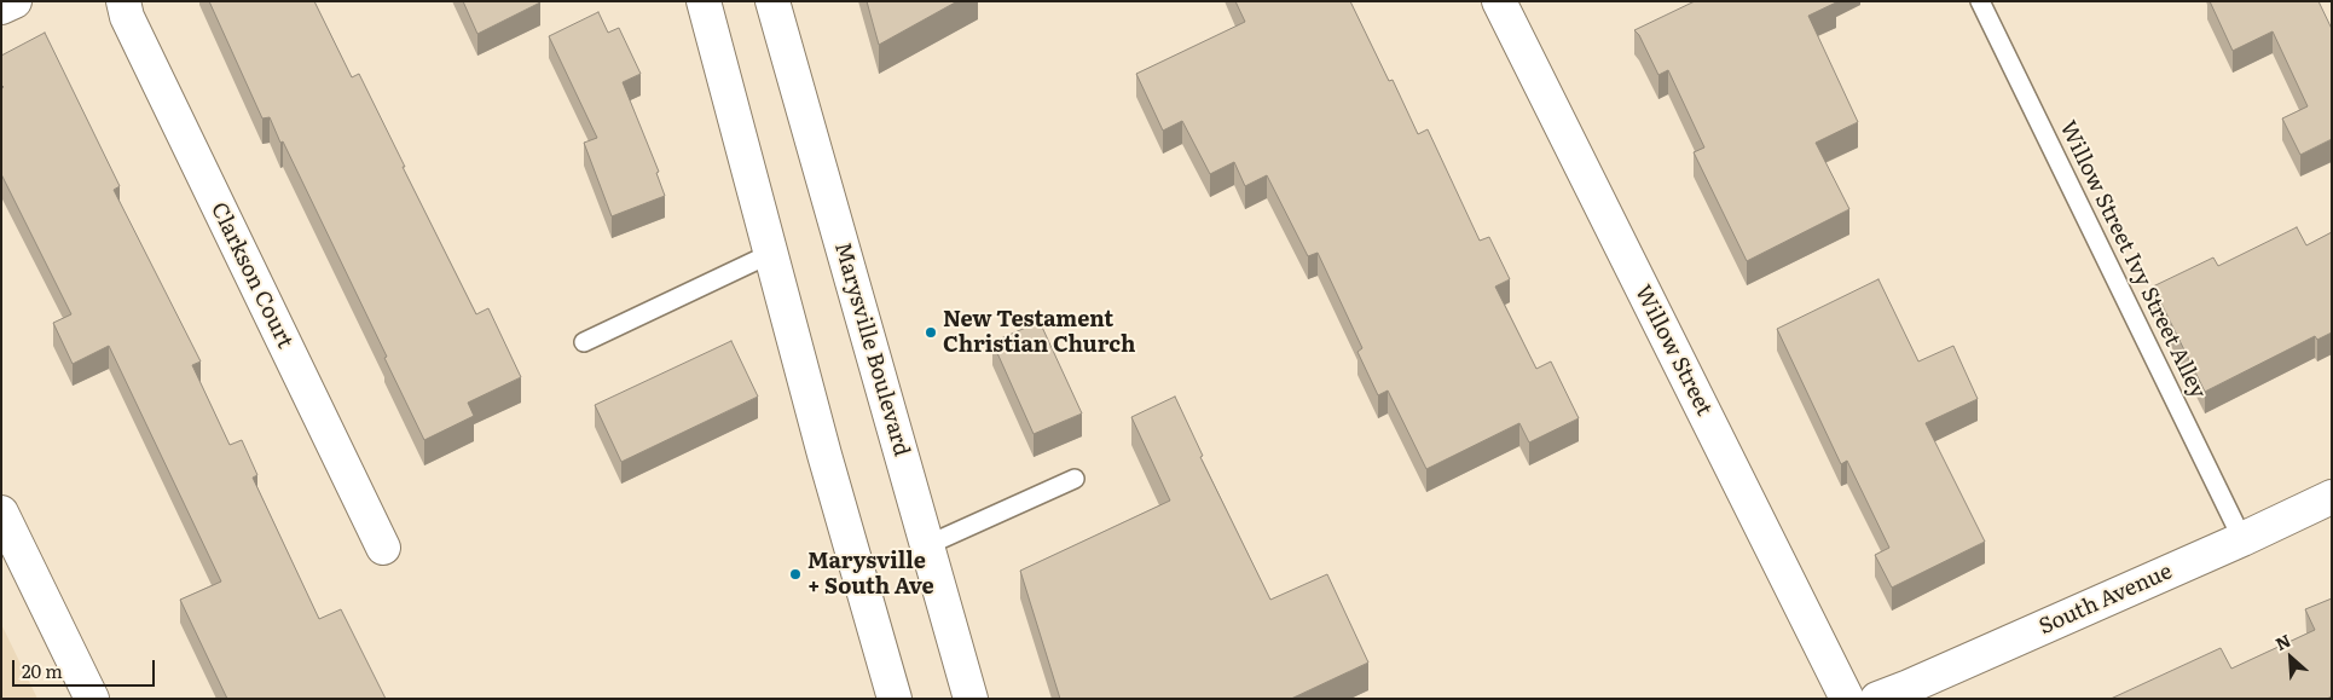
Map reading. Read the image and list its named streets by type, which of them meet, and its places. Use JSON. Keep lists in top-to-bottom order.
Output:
{
  "streets": {
    "street": [
      "Clarkson Court",
      "Marysville Boulevard",
      "Willow Street",
      "South Avenue"
    ],
    "lane": ["Willow Street Ivy Street Alley"]
  },
  "crossings": [
    ["Willow Street Ivy Street Alley", "South Avenue"]
  ],
  "places": ["New Testament Christian Church", "Marysville + South Ave"],
  "scale_bar": "20 m",
  "north": "top left"
}
